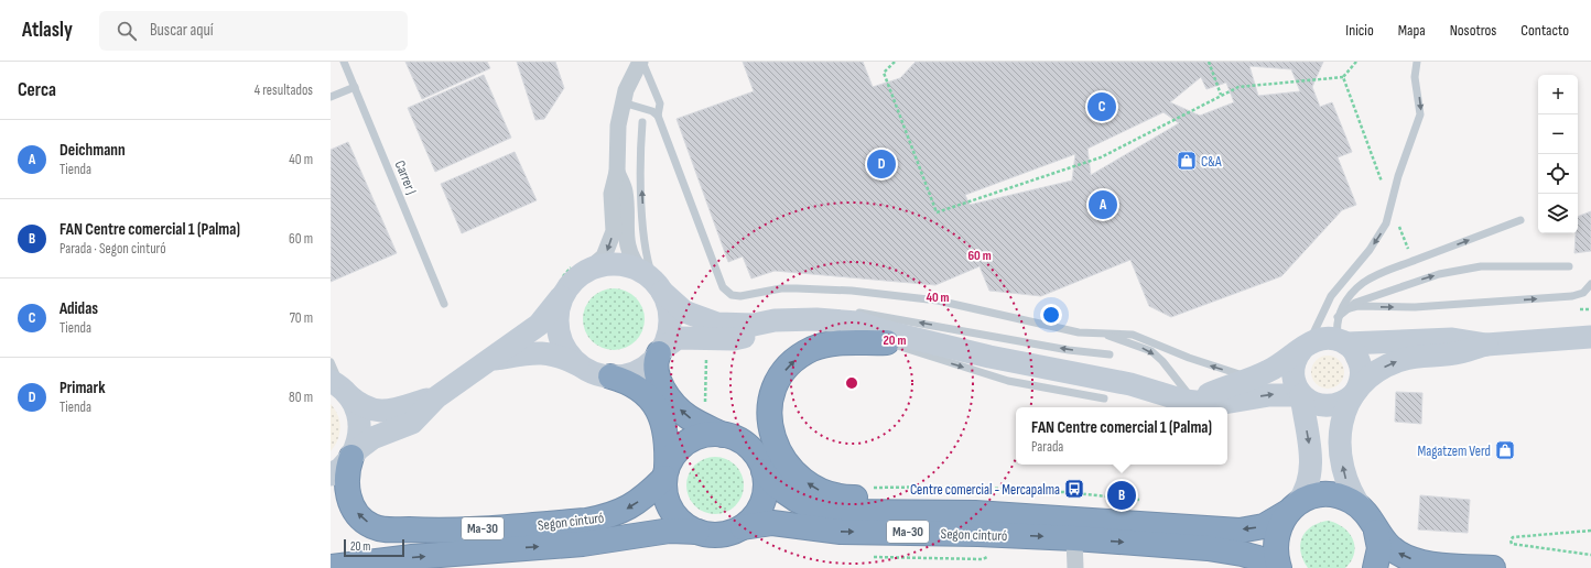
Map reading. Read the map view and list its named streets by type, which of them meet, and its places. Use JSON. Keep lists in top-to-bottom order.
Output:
{
  "streets": {
    "highway": ["Segon cinturó", "Ma-30"],
    "lane": ["Carrer J"]
  },
  "crossings": [
    ["Segon cinturó", "Ma-30"]
  ],
  "places": {
    "shop": ["C&A", "Magatzem Verd"],
    "bus stop": ["Centre comercial - Mercapalma"]
  },
  "scale_bar": "20 m",
  "page": {
    "header": "Atlasly",
    "search": "Buscar aquí",
    "nav": [
      "Inicio",
      "Mapa",
      "Nosotros",
      "Contacto"
    ],
    "heading": ["Cerca", "4 resultados"],
    "map_buttons": ["+", "−"],
    "pins": [
      "C",
      "D",
      "A",
      "B"
    ],
    "list": [
      {
        "mark": "A",
        "name": "Deichmann",
        "note": "Tienda",
        "value": "40 m"
      },
      {
        "mark": "B",
        "name": "FAN Centre comercial 1 (Palma)",
        "note": "Parada · Segon cinturó",
        "value": "60 m"
      },
      {
        "mark": "C",
        "name": "Adidas",
        "note": "Tienda",
        "value": "70 m"
      },
      {
        "mark": "D",
        "name": "Primark",
        "note": "Tienda",
        "value": "80 m"
      }
    ],
    "popup": ["FAN Centre comercial 1 (Palma)", "Parada"],
    "scale": "20 m"
  },
  "rings": ["60 m", "40 m", "20 m"]
}
